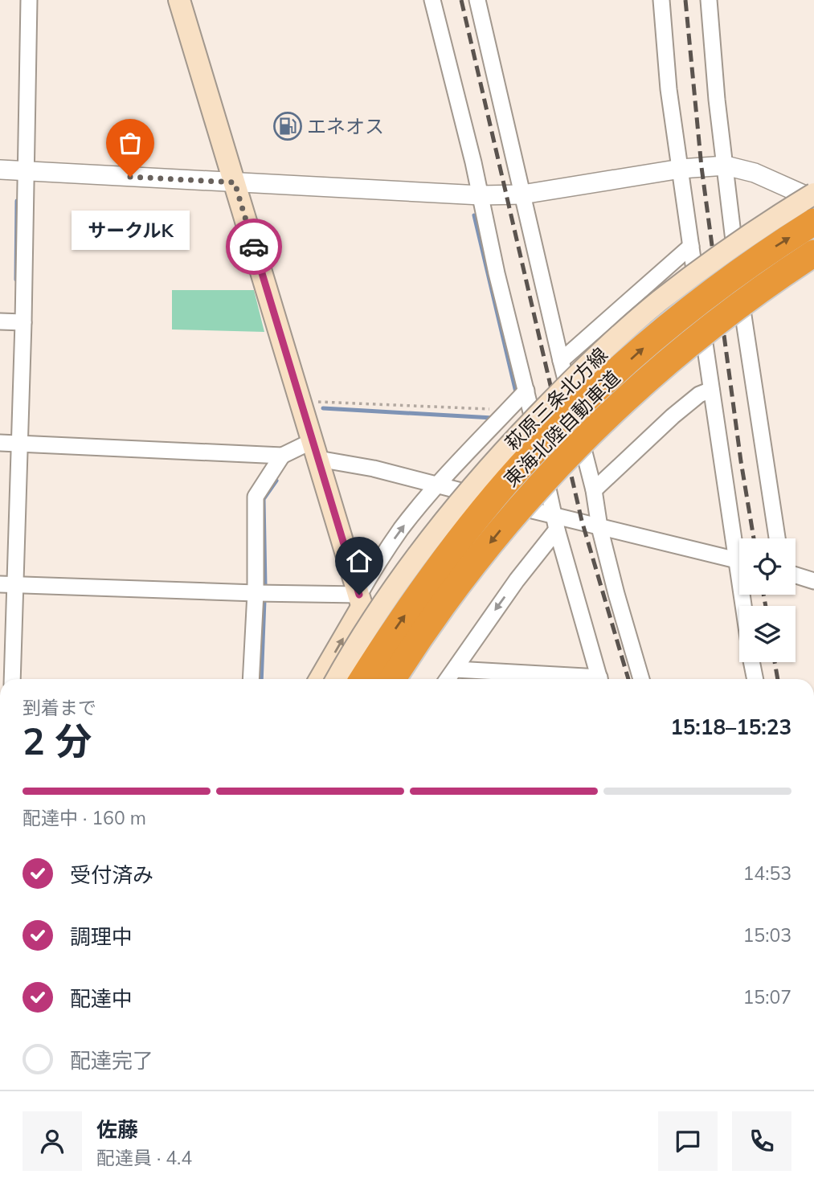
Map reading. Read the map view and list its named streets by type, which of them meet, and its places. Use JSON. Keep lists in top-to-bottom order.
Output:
{
  "streets": {
    "highway": ["東海北陸自動車道"],
    "main road": ["萩原三条北方線"]
  },
  "places": {
    "fuel station": ["エネオス"],
    "other": ["サークルK"]
  },
  "page": {
    "bubble": "サークルK",
    "heading": ["2 分", "到着まで", "15:18–15:23"],
    "panel": ["佐藤", "配達員 · 4.4"],
    "bar": "配達中 · 160 m",
    "list": [
      ["受付済み", "14:53"],
      ["調理中", "15:03"],
      ["配達中", "15:07"],
      "配達完了"
    ]
  }
}
